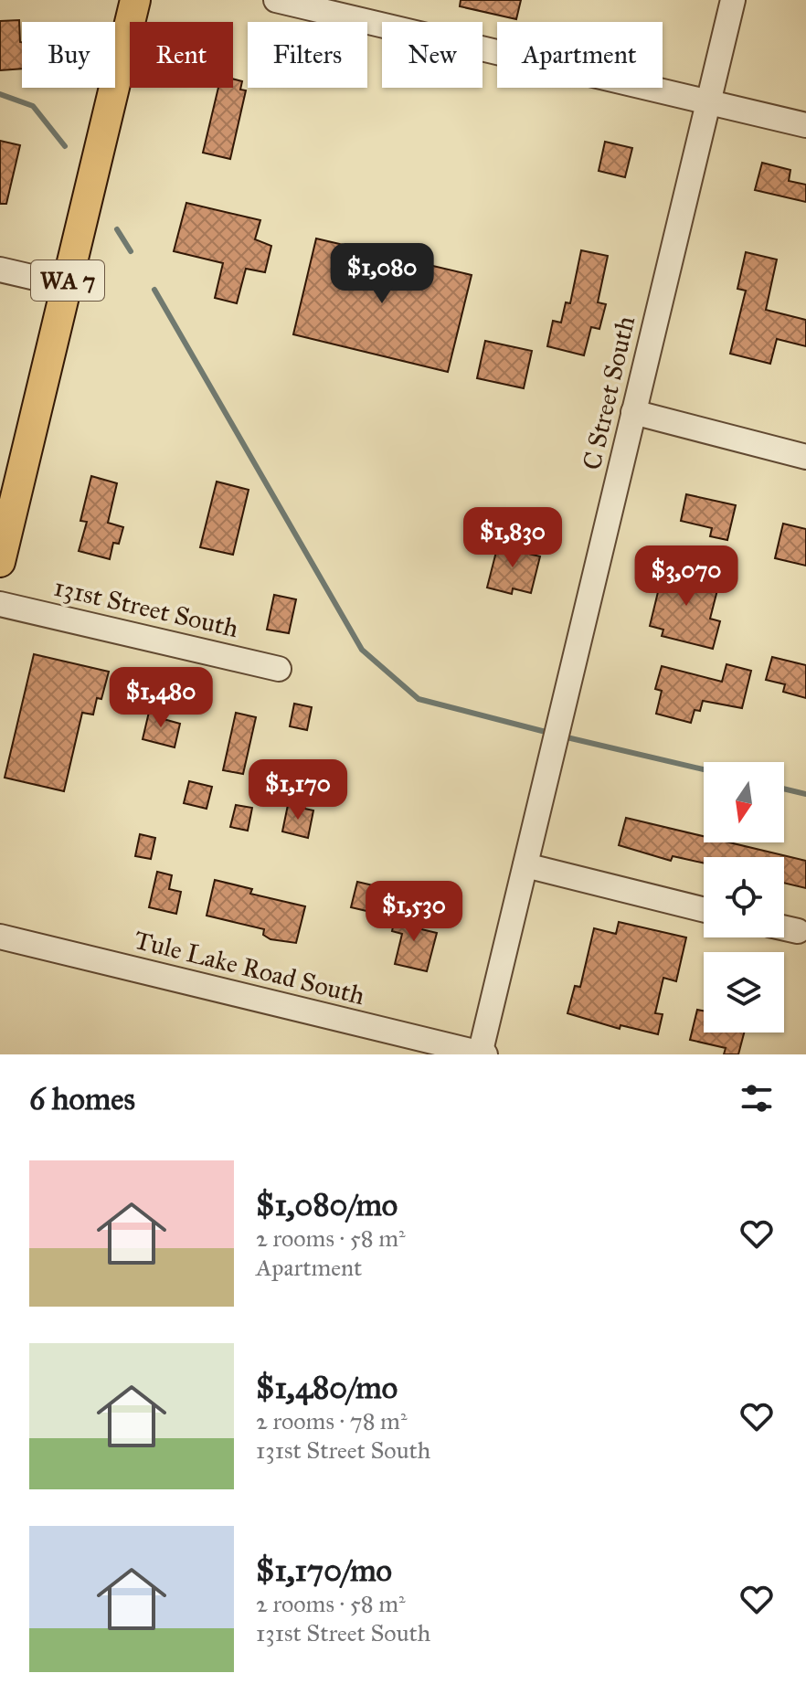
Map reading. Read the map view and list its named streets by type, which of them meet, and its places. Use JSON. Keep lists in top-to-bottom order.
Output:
{
  "streets": {
    "main road": ["WA 7"],
    "street": ["C Street South", "131st Street South", "Tule Lake Road South"]
  },
  "crossings": [
    ["C Street South", "Tule Lake Road South"]
  ],
  "north": "bottom",
  "page": {
    "chip": [
      "Buy",
      "Rent",
      "Filters",
      "New",
      "Apartment"
    ],
    "price": [
      "$1,080",
      "$1,830",
      "$3,070",
      "$1,480",
      "$1,170",
      "$1,530"
    ],
    "heading": "6 homes",
    "list": [
      {
        "name": "$1,080/mo",
        "note": "2 rooms · 58 m² · Apartment"
      },
      {
        "name": "$1,480/mo",
        "note": "2 rooms · 78 m² · 131st Street South"
      },
      {
        "name": "$1,170/mo",
        "note": "2 rooms · 58 m² · 131st Street South"
      }
    ]
  }
}
